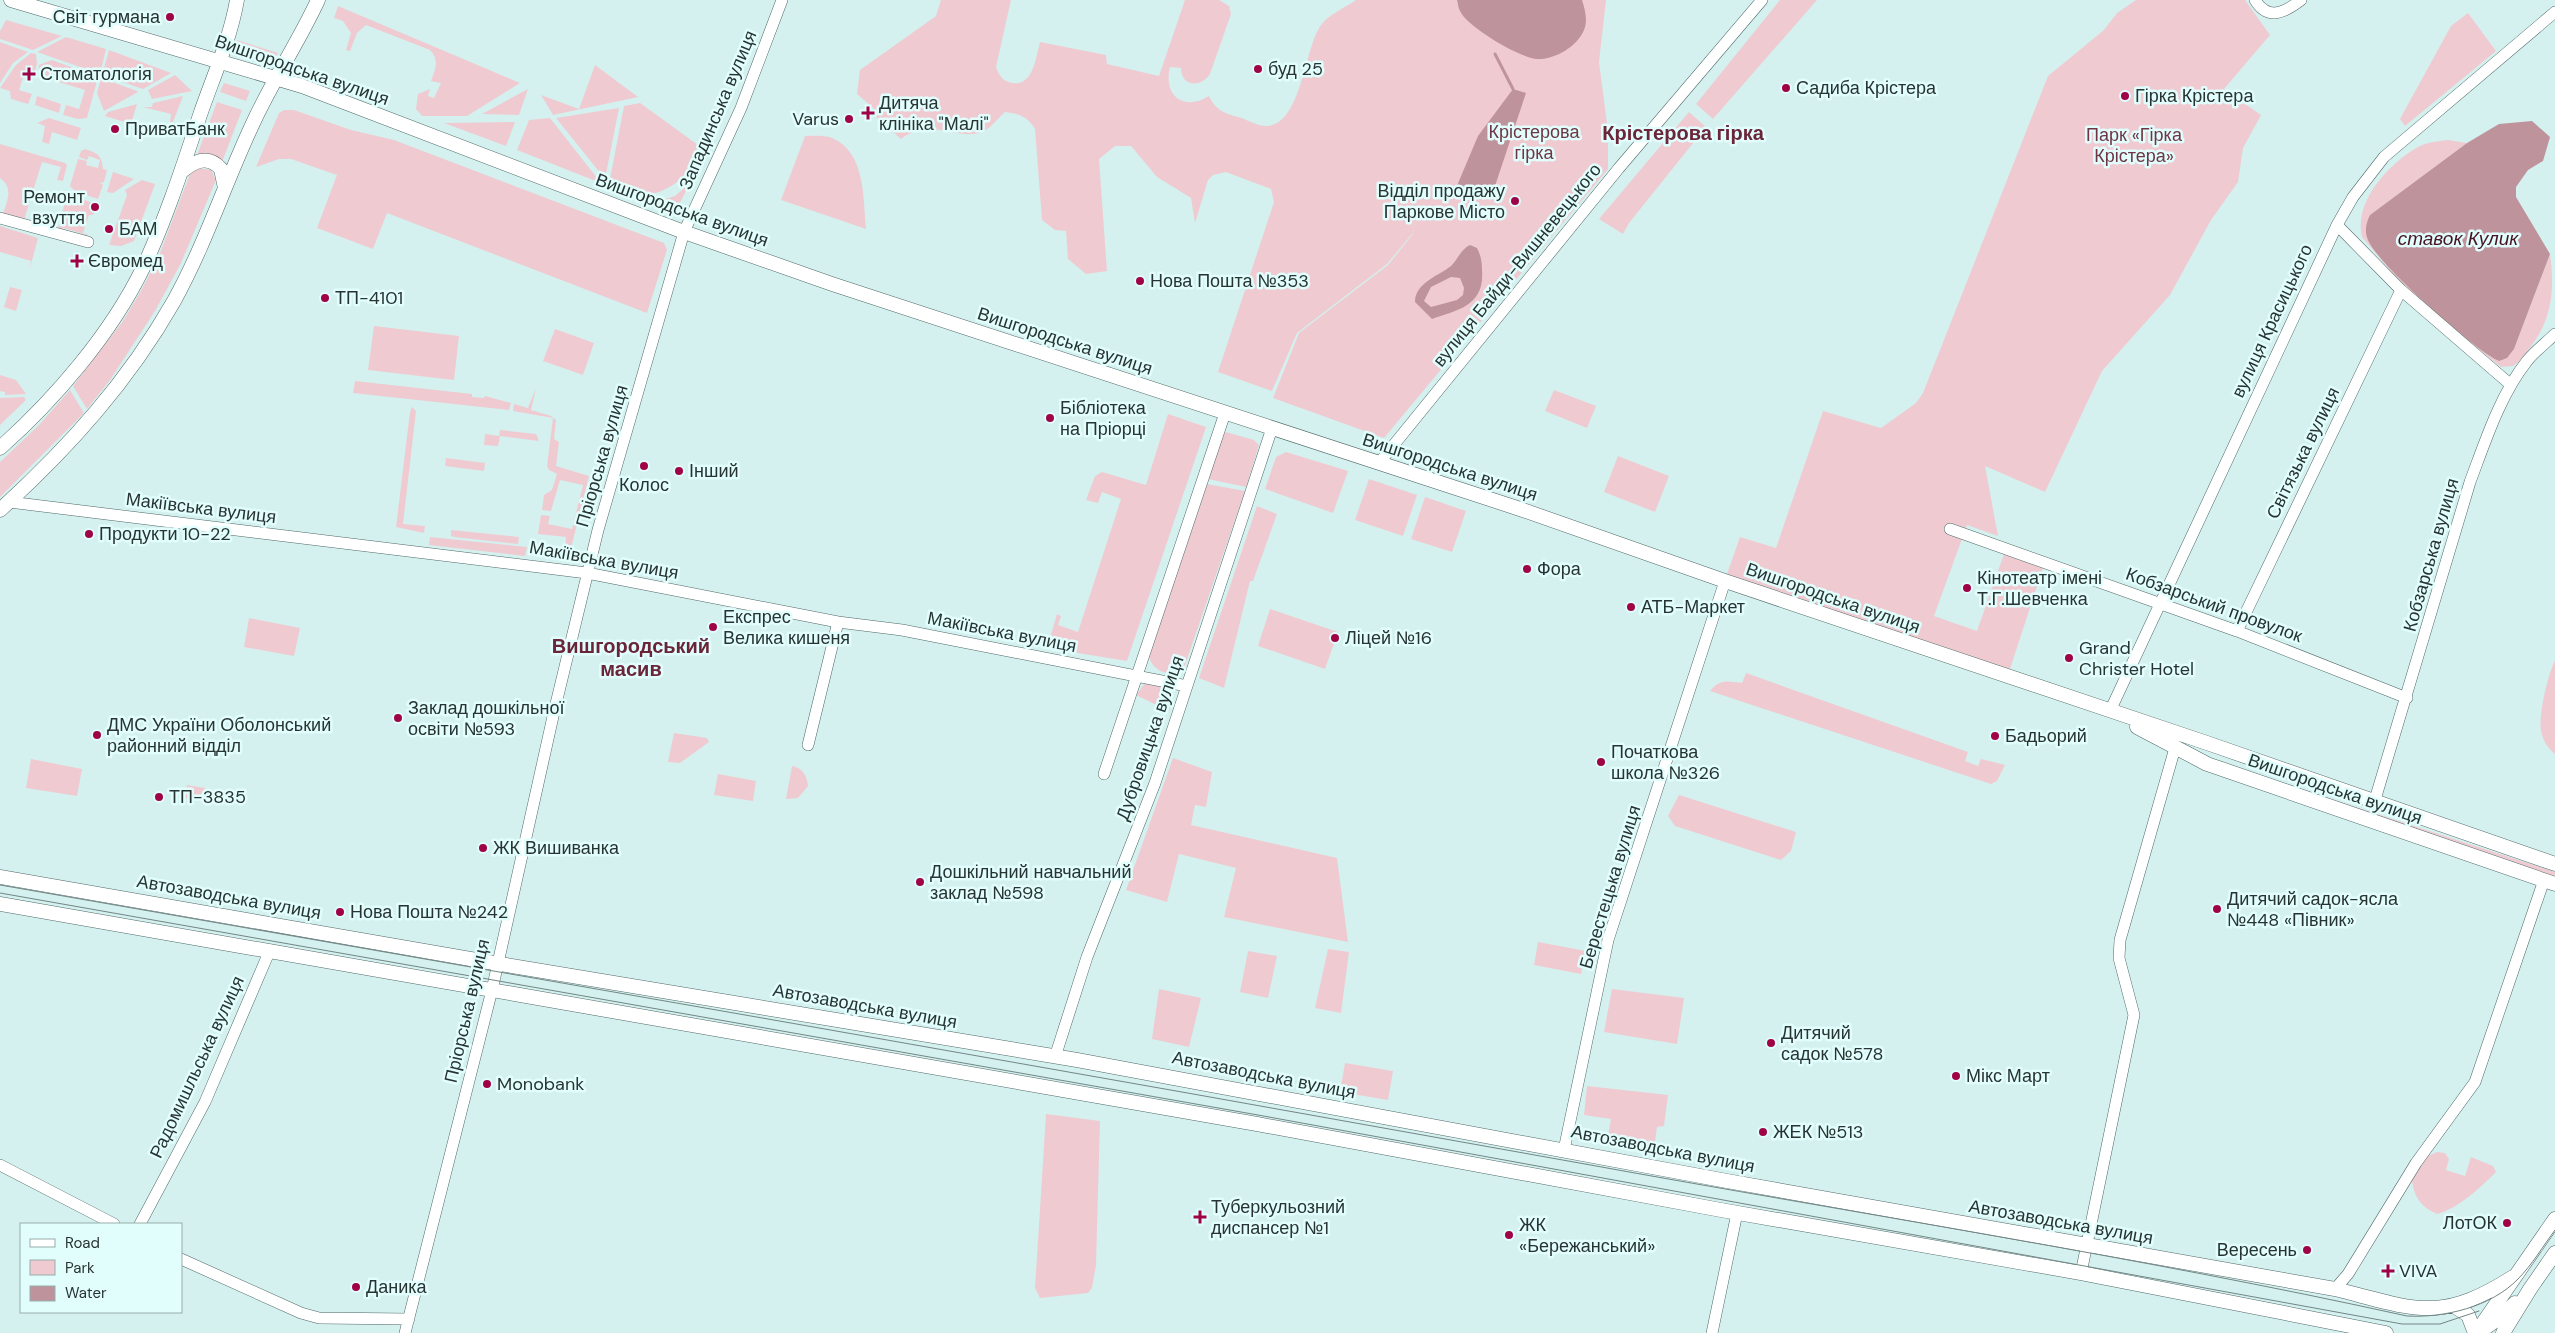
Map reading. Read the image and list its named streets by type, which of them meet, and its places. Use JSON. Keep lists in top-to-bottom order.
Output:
{
  "streets": {
    "main road": ["Вишгородська вулиця", "Автозаводська вулиця"],
    "street": [
      "Западинська вулиця",
      "вулиця Байди-Вишневецького",
      "вулиця Красицького",
      "Світязька вулиця",
      "Пріорська вулиця",
      "Макіївська вулиця",
      "Кобзарська вулиця",
      "Кобзарський провулок",
      "Дубровицька вулиця",
      "Берестецька вулиця",
      "Радомишльська вулиця"
    ]
  },
  "crossings": [
    ["Вишгородська вулиця", "Западинська вулиця"],
    ["Вишгородська вулиця", "вулиця Байди-Вишневецького"],
    ["Вишгородська вулиця", "вулиця Красицького"],
    ["Вишгородська вулиця", "Пріорська вулиця"],
    ["Вишгородська вулиця", "Кобзарська вулиця"],
    ["Вишгородська вулиця", "Дубровицька вулиця"],
    ["Вишгородська вулиця", "Берестецька вулиця"],
    ["Западинська вулиця", "Пріорська вулиця"],
    ["вулиця Красицького", "Кобзарський провулок"],
    ["Світязька вулиця", "Кобзарський провулок"],
    ["Пріорська вулиця", "Макіївська вулиця"],
    ["Пріорська вулиця", "Автозаводська вулиця"],
    ["Макіївська вулиця", "Дубровицька вулиця"],
    ["Кобзарська вулиця", "Кобзарський провулок"],
    ["Дубровицька вулиця", "Автозаводська вулиця"],
    ["Берестецька вулиця", "Автозаводська вулиця"]
  ],
  "districts": ["Крістерова гірка", "Вишгородський масив"],
  "water": ["ставок Кулик"],
  "parks": ["Крістерова гірка", "Парк «Гірка Крістера»"],
  "places": {
    "other": [
      "Світ гурмана",
      "буд 25",
      "Садиба Крістера",
      "Гірка Крістера",
      "Varus",
      "ПриватБанк",
      "Відділ продажу Паркове Місто",
      "Ремонт взуття",
      "БАМ",
      "Нова Пошта №353",
      "ТП-4101",
      "Бібліотека на Пріорці",
      "Колос",
      "Інший",
      "Продукти 10-22",
      "Фора",
      "Кінотеатр імені Т.Г.Шевченка",
      "АТБ-Маркет",
      "Експрес Велика кишеня",
      "Ліцей №16",
      "Grand Christer Hotel",
      "Заклад дошкільної освіти №593",
      "ДМС України Оболонський районний відділ",
      "Бадьорий",
      "Початкова школа №326",
      "ТП-3835",
      "ЖК Вишиванка",
      "Дошкільний навчальний заклад №598",
      "Дитячий садок-ясла №448 «Півник»",
      "Нова Пошта №242",
      "Дитячий садок №578",
      "Мікс Март",
      "Monobank",
      "ЖЕК №513",
      "ЛотОК",
      "ЖК «Бережанський»",
      "Вересень",
      "Даника"
    ],
    "health": [
      "Стоматологія",
      "Дитяча клініка \"Малі\"",
      "Євромед",
      "Туберкульозний диспансер №1",
      "VIVA"
    ]
  },
  "legend": ["Road", "Park", "Water"]
}
